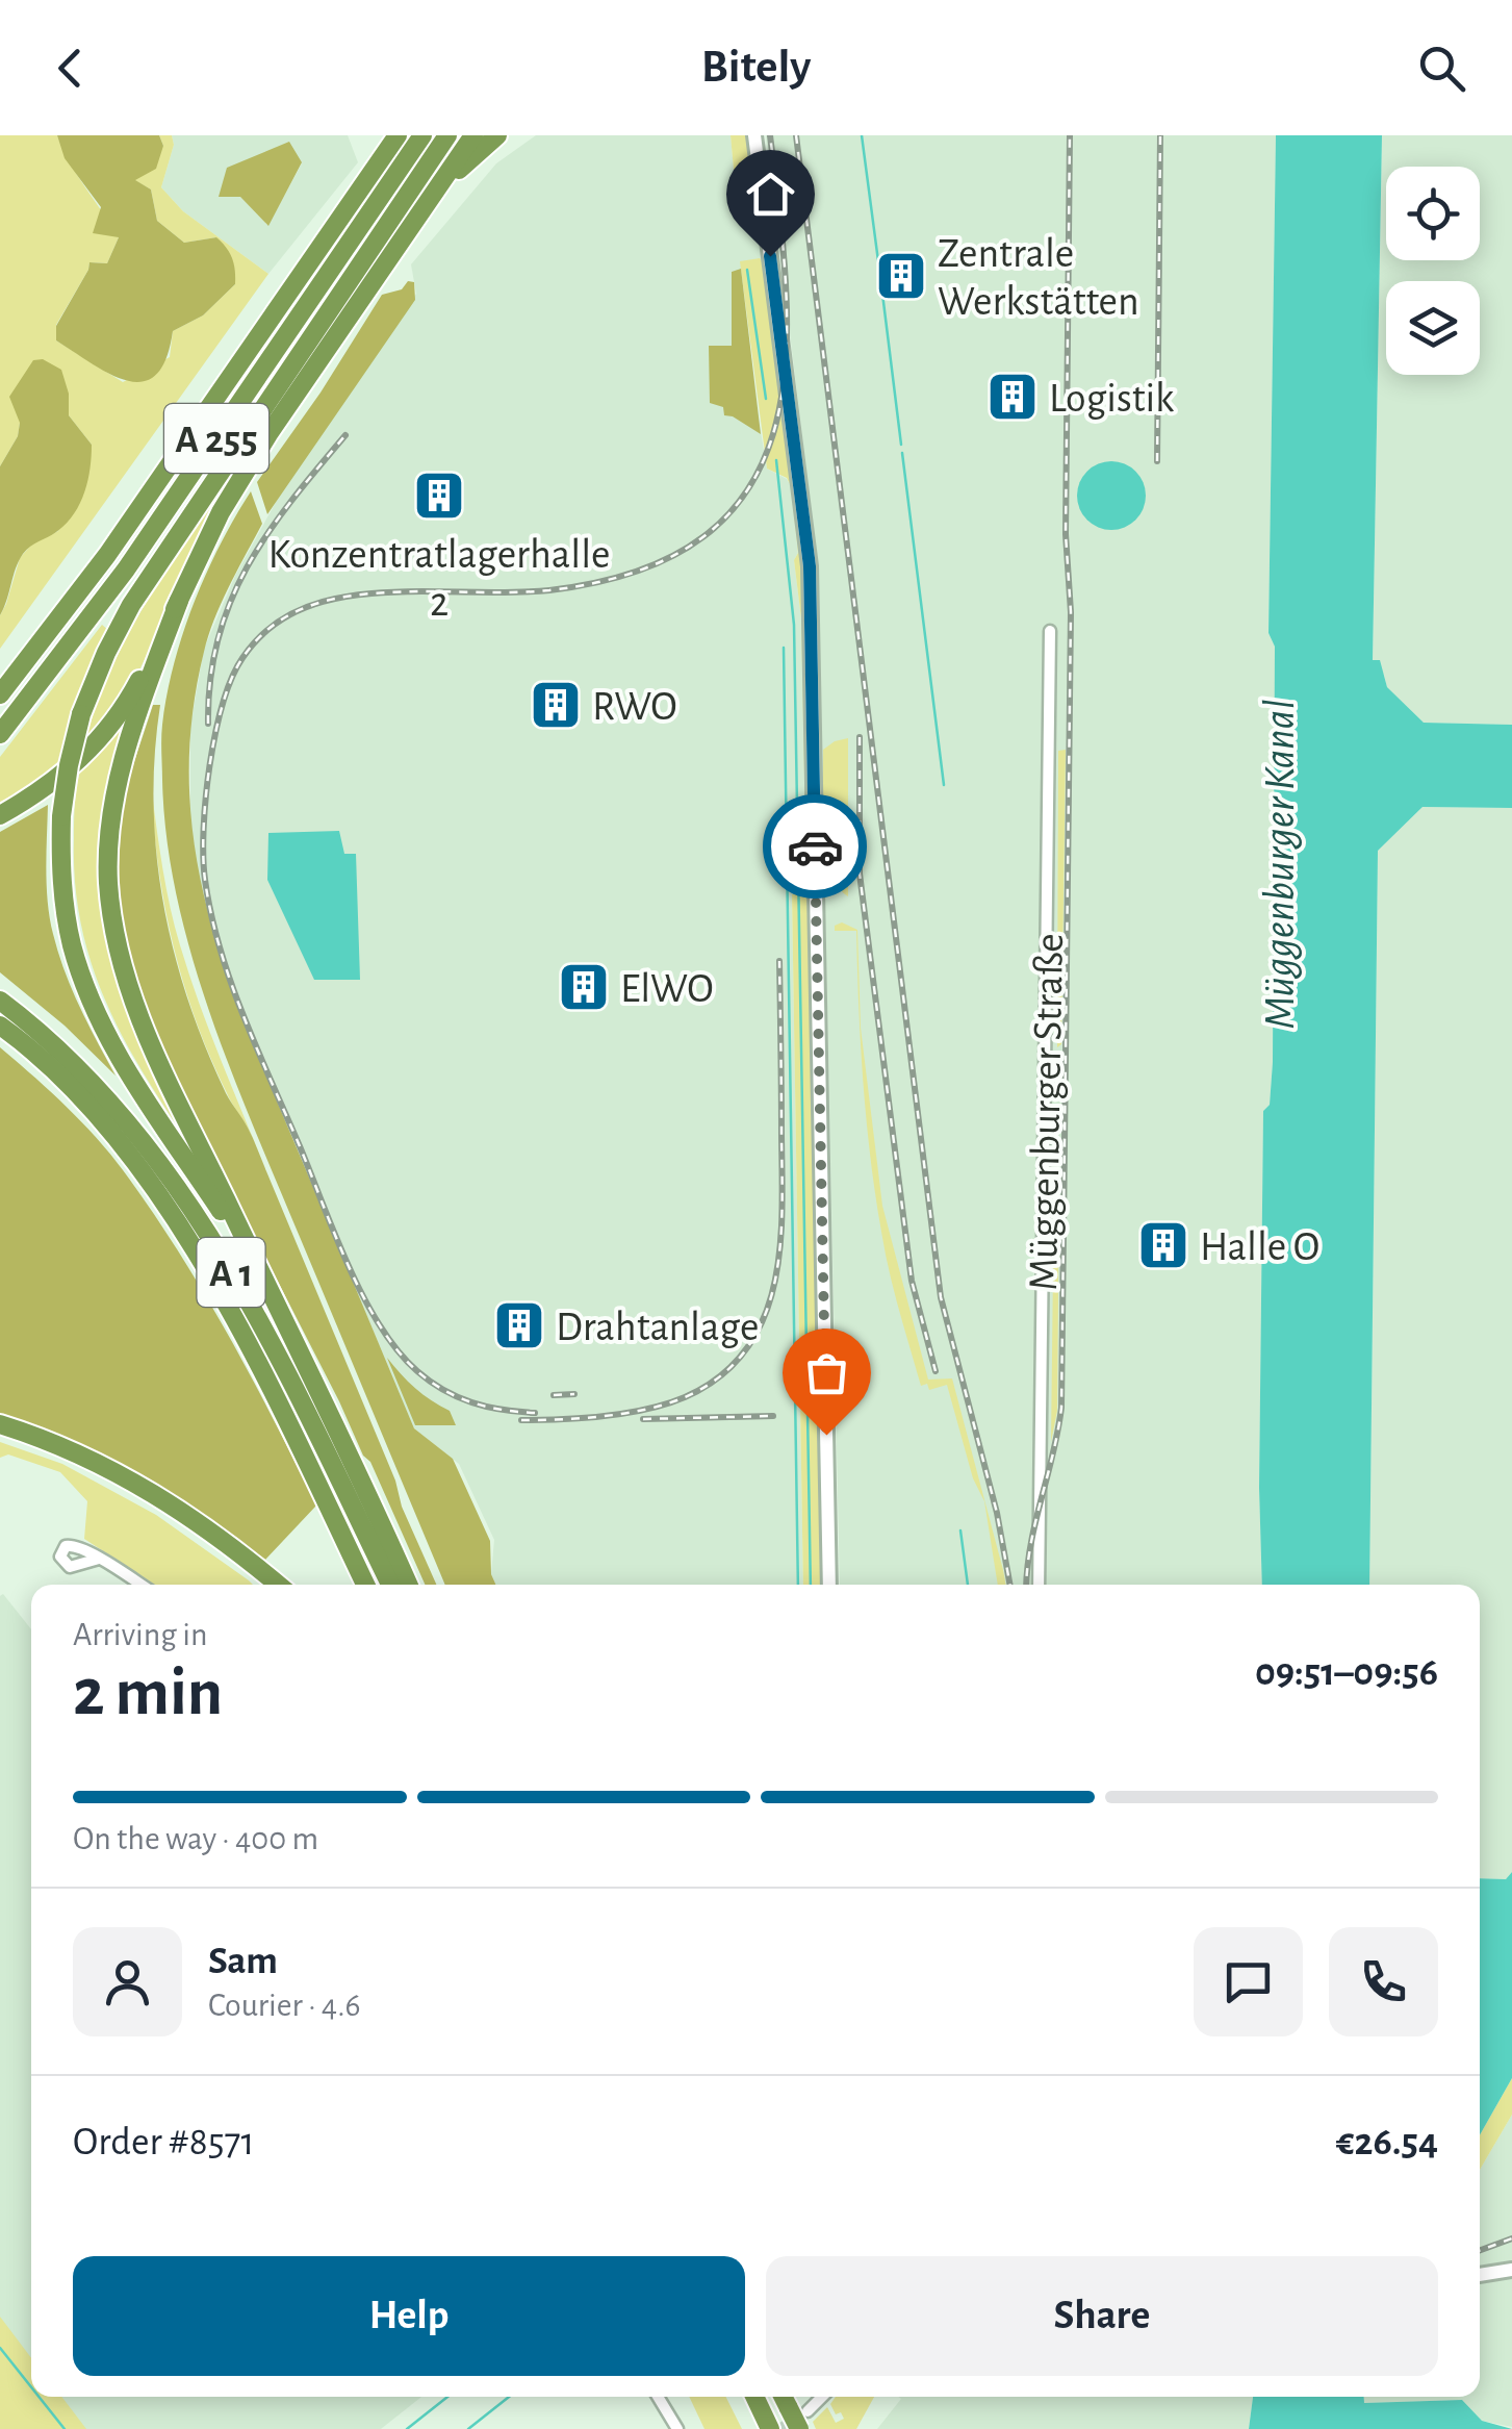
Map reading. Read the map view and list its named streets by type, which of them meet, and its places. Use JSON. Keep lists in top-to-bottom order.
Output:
{
  "streets": {
    "highway": ["A 255", "A 1"],
    "street": ["Müggenburger Straße"]
  },
  "water": ["Müggenburger Kanal"],
  "places": {
    "building": [
      "Zentrale Werkstätten",
      "Logistik",
      "Konzentratlagerhalle 2",
      "RWO",
      "ElWO",
      "Halle O",
      "Drahtanlage"
    ]
  },
  "page": {
    "header": "Bitely",
    "heading": ["2 min", "Arriving in", "09:51–09:56"],
    "panel": [
      "Sam",
      "Courier · 4.6",
      "Order #8571",
      "€26.54"
    ],
    "bar": "On the way · 400 m",
    "buttons": ["Help", "Share"]
  }
}
